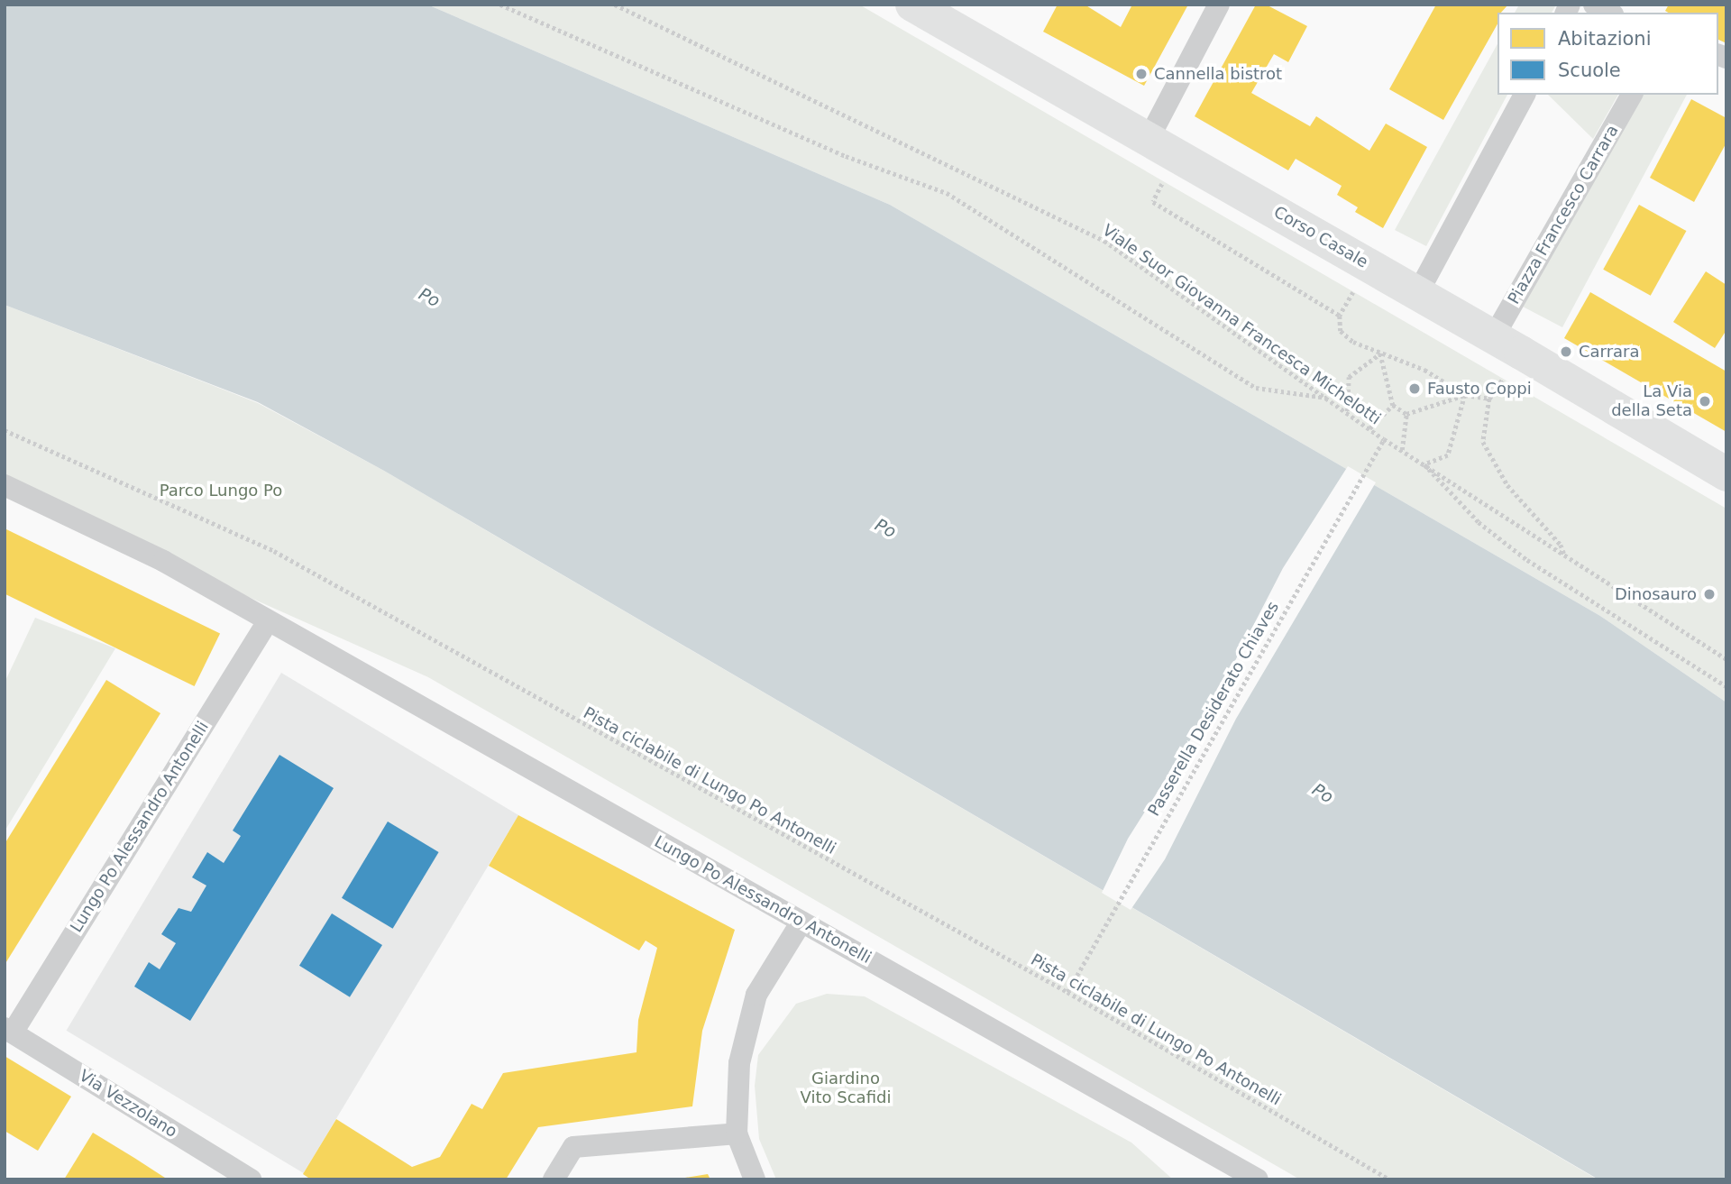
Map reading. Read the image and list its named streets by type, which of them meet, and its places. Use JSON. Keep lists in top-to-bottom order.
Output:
{
  "streets": {
    "main road": ["Corso Casale"],
    "street": ["Piazza Francesco Carrara", "Lungo Po Alessandro Antonelli", "Via Vezzolano"],
    "path": ["Viale Suor Giovanna Francesca Michelotti", "Passerella Desiderato Chiaves", "Pista ciclabile di Lungo Po Antonelli"]
  },
  "crossings": [
    ["Piazza Francesco Carrara", "Corso Casale"],
    ["Viale Suor Giovanna Francesca Michelotti", "Passerella Desiderato Chiaves"],
    ["Passerella Desiderato Chiaves", "Pista ciclabile di Lungo Po Antonelli"],
    ["Lungo Po Alessandro Antonelli", "Via Vezzolano"]
  ],
  "water": ["Po"],
  "parks": ["Parco Lungo Po", "Giardino Vito Scafidi"],
  "places": [
    "Cannella bistrot",
    "Carrara",
    "Fausto Coppi",
    "La Via della Seta",
    "Dinosauro"
  ],
  "legend": ["Abitazioni", "Scuole"]
}
